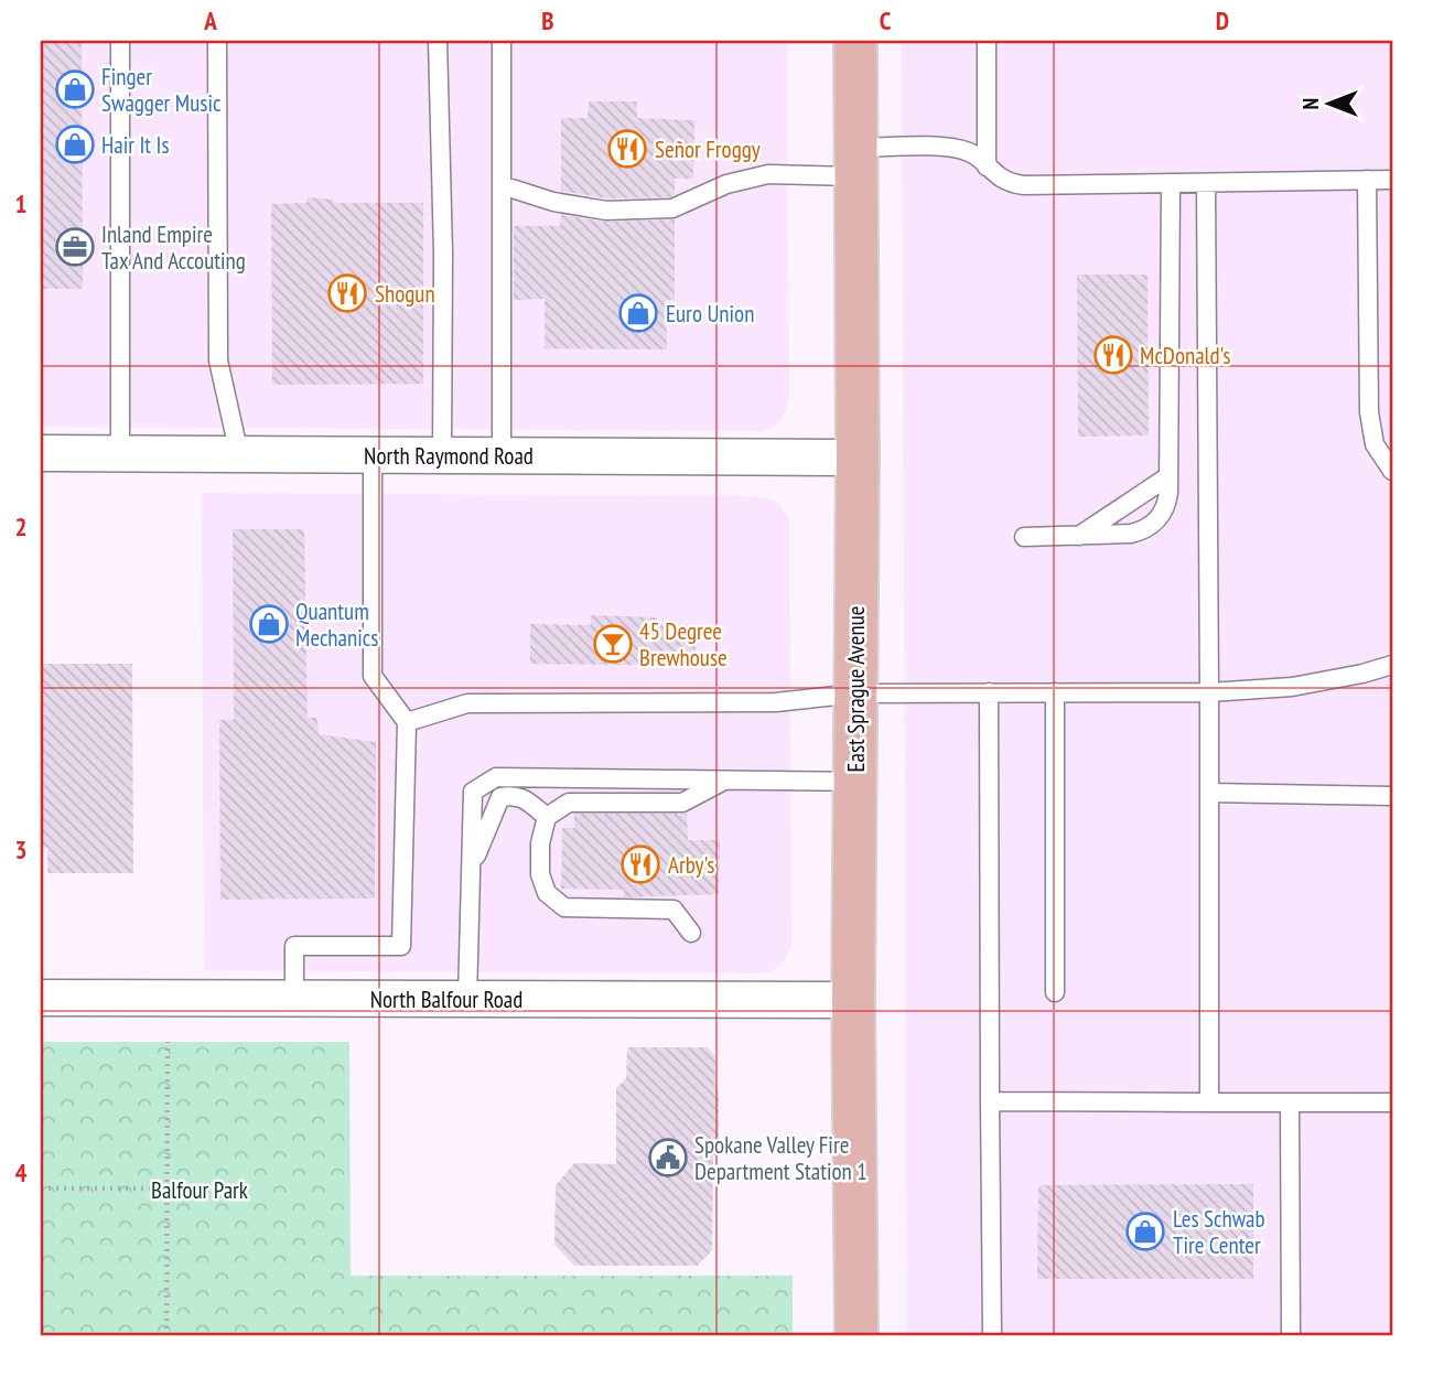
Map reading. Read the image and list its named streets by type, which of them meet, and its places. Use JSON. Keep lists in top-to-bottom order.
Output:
{
  "streets": {
    "main road": ["East Sprague Avenue"],
    "street": ["North Raymond Road", "North Balfour Road"]
  },
  "crossings": [
    ["North Raymond Road", "East Sprague Avenue"],
    ["East Sprague Avenue", "North Balfour Road"]
  ],
  "parks": ["Balfour Park"],
  "places": {
    "shop": [
      "Finger Swagger Music",
      "Hair It Is",
      "Euro Union",
      "Quantum Mechanics",
      "Les Schwab Tire Center"
    ],
    "restaurant": [
      "Señor Froggy",
      "Shogun",
      "McDonald's",
      "Arby's"
    ],
    "office": ["Inland Empire Tax And Accouting"],
    "bar": ["45 Degree Brewhouse"],
    "public building": ["Spokane Valley Fire Department Station 1"]
  },
  "north": "left",
  "grid": {
    "columns": [
      "A",
      "B",
      "C",
      "D"
    ],
    "rows": [
      "1",
      "2",
      "3",
      "4"
    ]
  }
}
